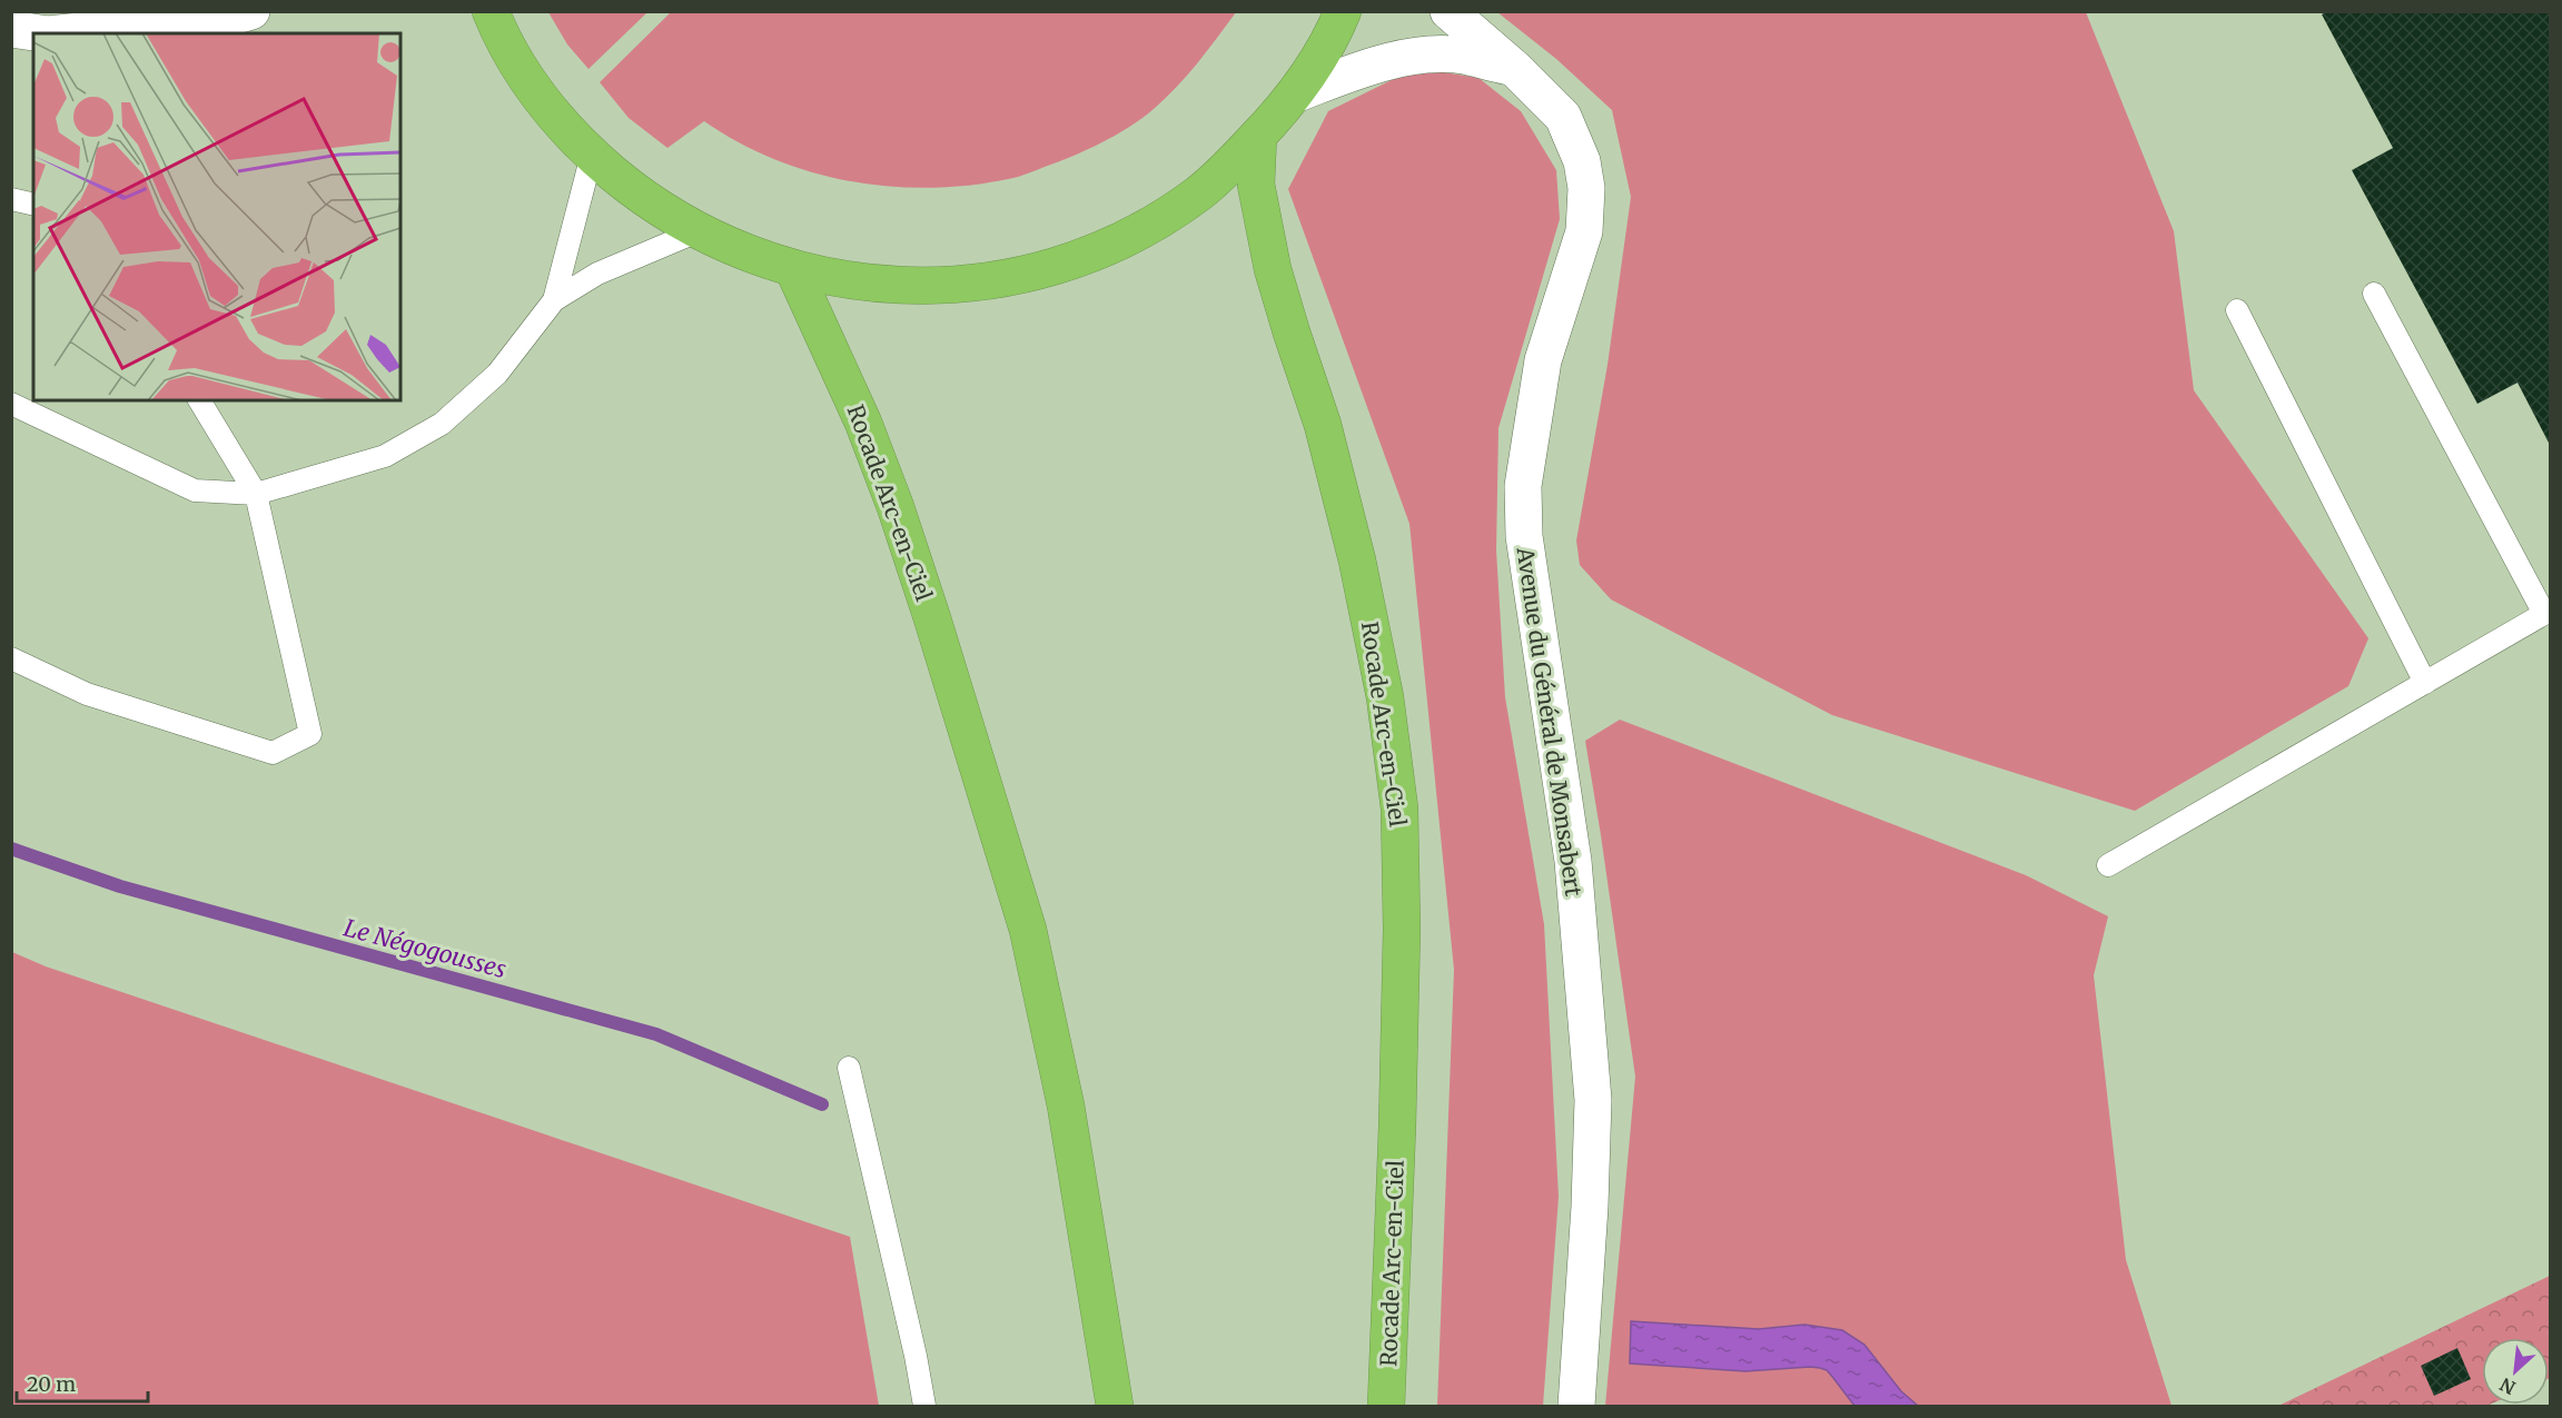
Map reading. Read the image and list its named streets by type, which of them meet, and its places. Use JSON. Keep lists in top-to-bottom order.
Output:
{
  "streets": {
    "highway": ["Rocade Arc-en-Ciel"],
    "street": ["Avenue du Général de Monsabert"]
  },
  "water": ["Le Négogousses"],
  "scale_bar": "20 m",
  "north": "bottom left"
}
